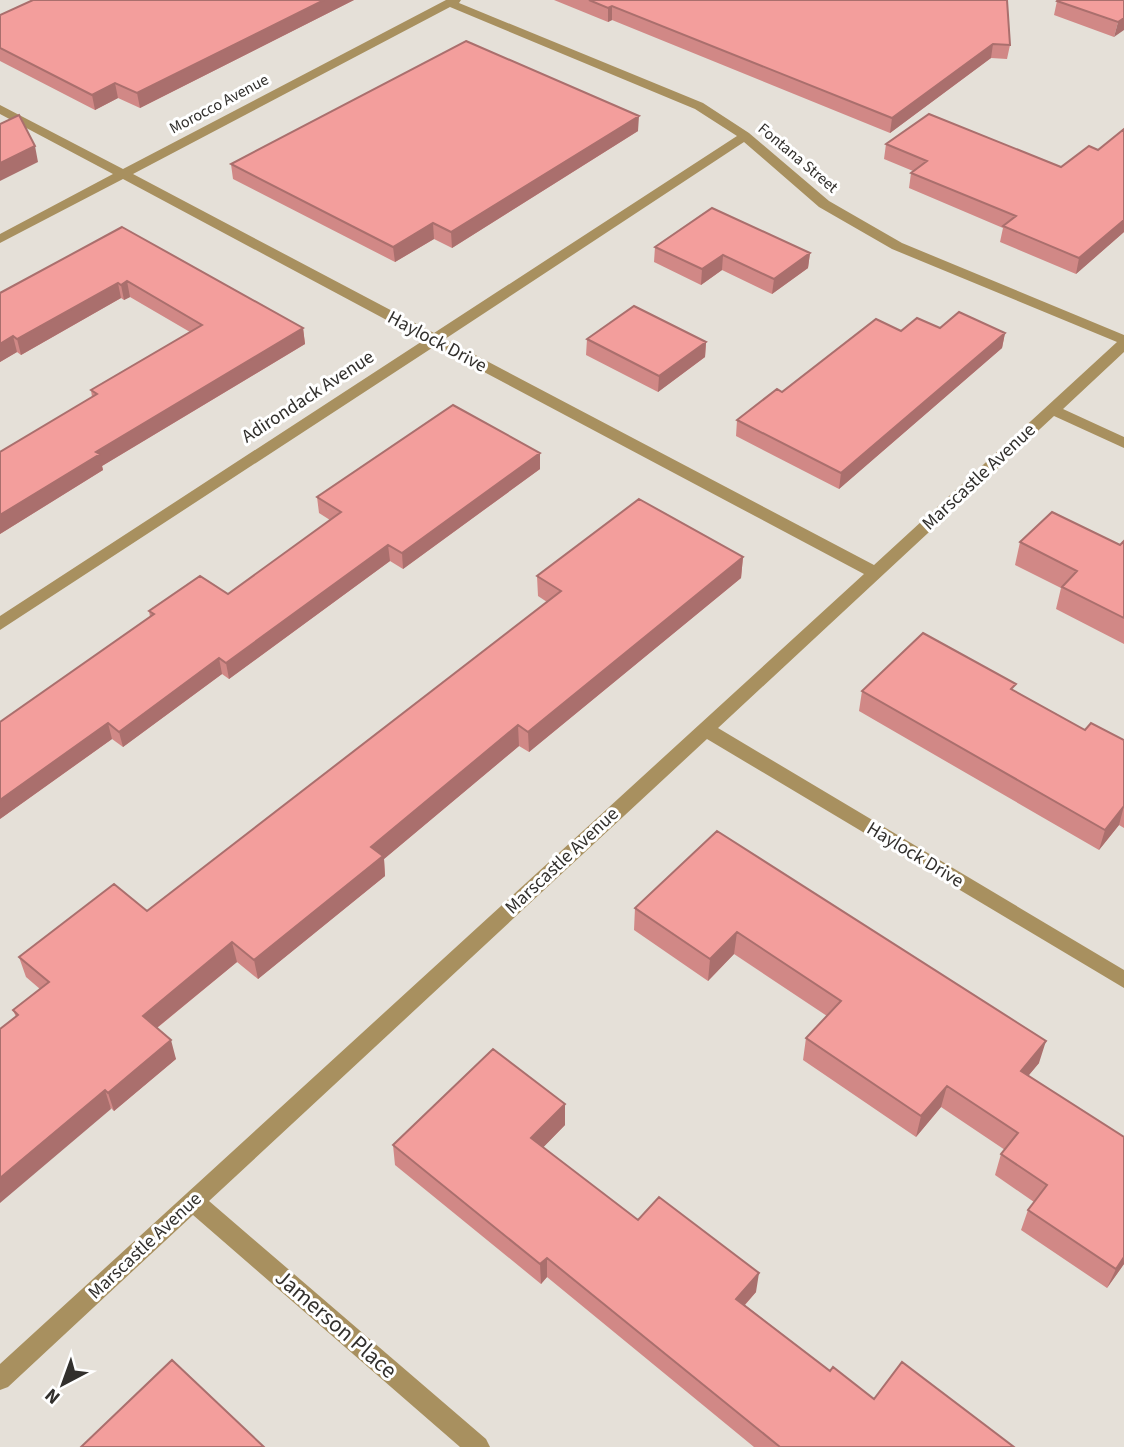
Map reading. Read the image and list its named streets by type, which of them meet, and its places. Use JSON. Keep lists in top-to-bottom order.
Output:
{
  "streets": {
    "street": [
      "Morocco Avenue",
      "Fontana Street",
      "Haylock Drive",
      "Adirondack Avenue",
      "Marscastle Avenue",
      "Jamerson Place"
    ]
  },
  "crossings": [
    ["Morocco Avenue", "Fontana Street"],
    ["Morocco Avenue", "Haylock Drive"],
    ["Fontana Street", "Adirondack Avenue"],
    ["Fontana Street", "Marscastle Avenue"],
    ["Haylock Drive", "Adirondack Avenue"],
    ["Haylock Drive", "Marscastle Avenue"],
    ["Marscastle Avenue", "Jamerson Place"]
  ],
  "north": "bottom left"
}
